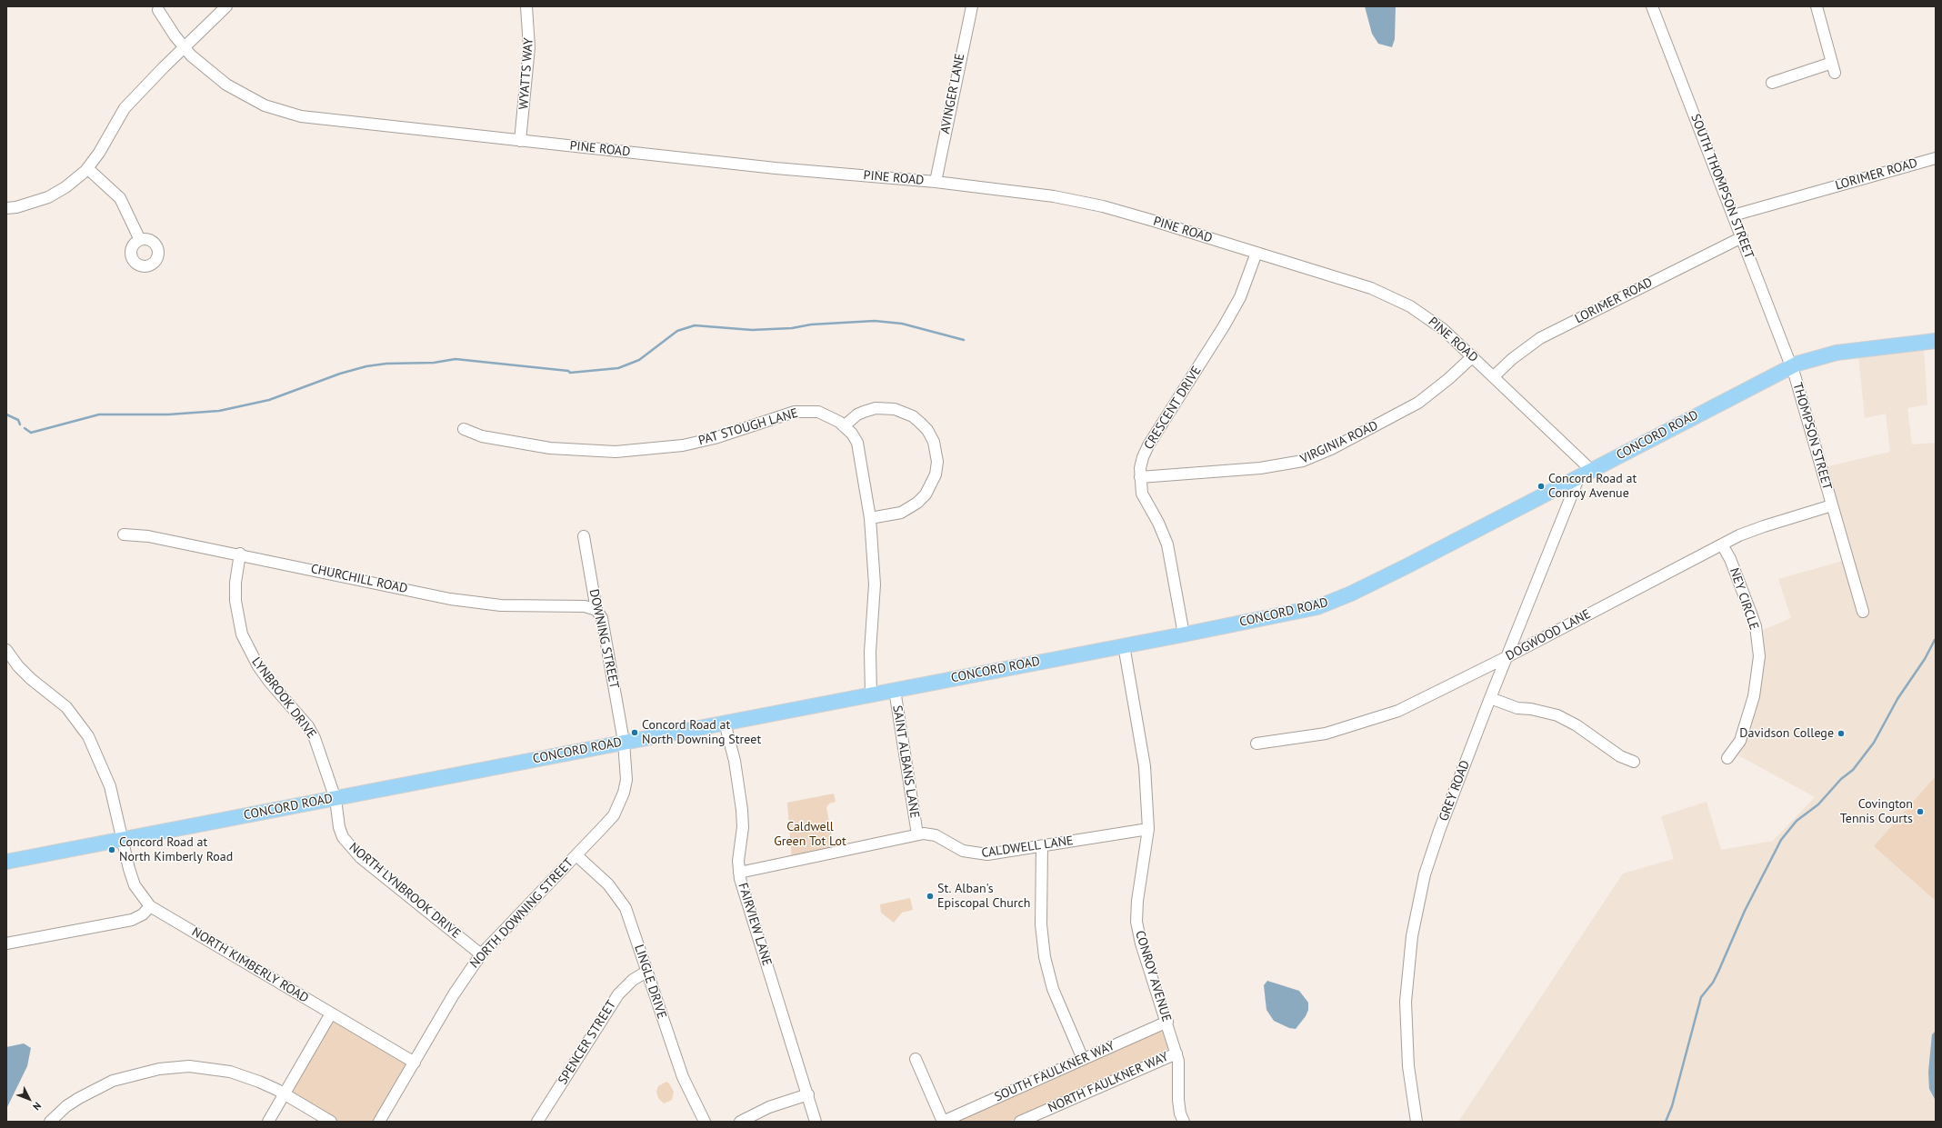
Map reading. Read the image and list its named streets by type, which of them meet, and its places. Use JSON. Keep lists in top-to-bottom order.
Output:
{
  "streets": {
    "main road": ["CONCORD ROAD"],
    "street": [
      "WYATTS WAY",
      "AVINGER LANE",
      "PINE ROAD",
      "LORIMER ROAD",
      "SOUTH THOMPSON STREET",
      "CRESCENT DRIVE",
      "PAT STOUGH LANE",
      "THOMPSON STREET",
      "VIRGINIA ROAD",
      "CHURCHILL ROAD",
      "NEY CIRCLE",
      "DOGWOOD LANE",
      "DOWNING STREET",
      "LYNBROOK DRIVE",
      "SAINT ALBANS LANE",
      "GREY ROAD",
      "CALDWELL LANE",
      "NORTH LYNBROOK DRIVE",
      "NORTH DOWNING STREET",
      "FAIRVIEW LANE",
      "NORTH KIMBERLY ROAD",
      "CONROY AVENUE",
      "LINGLE DRIVE",
      "SPENCER STREET",
      "SOUTH FAULKNER WAY",
      "NORTH FAULKNER WAY"
    ]
  },
  "crossings": [
    ["WYATTS WAY", "PINE ROAD"],
    ["AVINGER LANE", "PINE ROAD"],
    ["PINE ROAD", "LORIMER ROAD"],
    ["PINE ROAD", "CRESCENT DRIVE"],
    ["PINE ROAD", "CONCORD ROAD"],
    ["PINE ROAD", "VIRGINIA ROAD"],
    ["PINE ROAD", "GREY ROAD"],
    ["LORIMER ROAD", "SOUTH THOMPSON STREET"],
    ["SOUTH THOMPSON STREET", "CONCORD ROAD"],
    ["SOUTH THOMPSON STREET", "THOMPSON STREET"],
    ["CRESCENT DRIVE", "CONCORD ROAD"],
    ["CRESCENT DRIVE", "VIRGINIA ROAD"],
    ["PAT STOUGH LANE", "CONCORD ROAD"],
    ["CONCORD ROAD", "THOMPSON STREET"],
    ["CONCORD ROAD", "DOWNING STREET"],
    ["CONCORD ROAD", "LYNBROOK DRIVE"],
    ["CONCORD ROAD", "SAINT ALBANS LANE"],
    ["CONCORD ROAD", "GREY ROAD"],
    ["CONCORD ROAD", "NORTH LYNBROOK DRIVE"],
    ["CONCORD ROAD", "NORTH DOWNING STREET"],
    ["CONCORD ROAD", "FAIRVIEW LANE"],
    ["CONCORD ROAD", "NORTH KIMBERLY ROAD"],
    ["CONCORD ROAD", "CONROY AVENUE"],
    ["THOMPSON STREET", "DOGWOOD LANE"],
    ["CHURCHILL ROAD", "DOWNING STREET"],
    ["CHURCHILL ROAD", "LYNBROOK DRIVE"],
    ["NEY CIRCLE", "DOGWOOD LANE"],
    ["DOGWOOD LANE", "GREY ROAD"],
    ["DOWNING STREET", "NORTH DOWNING STREET"],
    ["LYNBROOK DRIVE", "NORTH LYNBROOK DRIVE"],
    ["SAINT ALBANS LANE", "CALDWELL LANE"],
    ["CALDWELL LANE", "FAIRVIEW LANE"],
    ["CALDWELL LANE", "CONROY AVENUE"],
    ["NORTH LYNBROOK DRIVE", "NORTH DOWNING STREET"],
    ["NORTH DOWNING STREET", "NORTH KIMBERLY ROAD"],
    ["NORTH DOWNING STREET", "LINGLE DRIVE"],
    ["CONROY AVENUE", "SOUTH FAULKNER WAY"],
    ["CONROY AVENUE", "NORTH FAULKNER WAY"],
    ["LINGLE DRIVE", "SPENCER STREET"]
  ],
  "parks": ["Caldwell Green Tot Lot"],
  "places": [
    "Concord Road at Conroy Avenue",
    "Concord Road at North Downing Street",
    "Davidson College",
    "Covington Tennis Courts",
    "Concord Road at North Kimberly Road",
    "St. Alban's Episcopal Church"
  ],
  "north": "bottom right"
}
